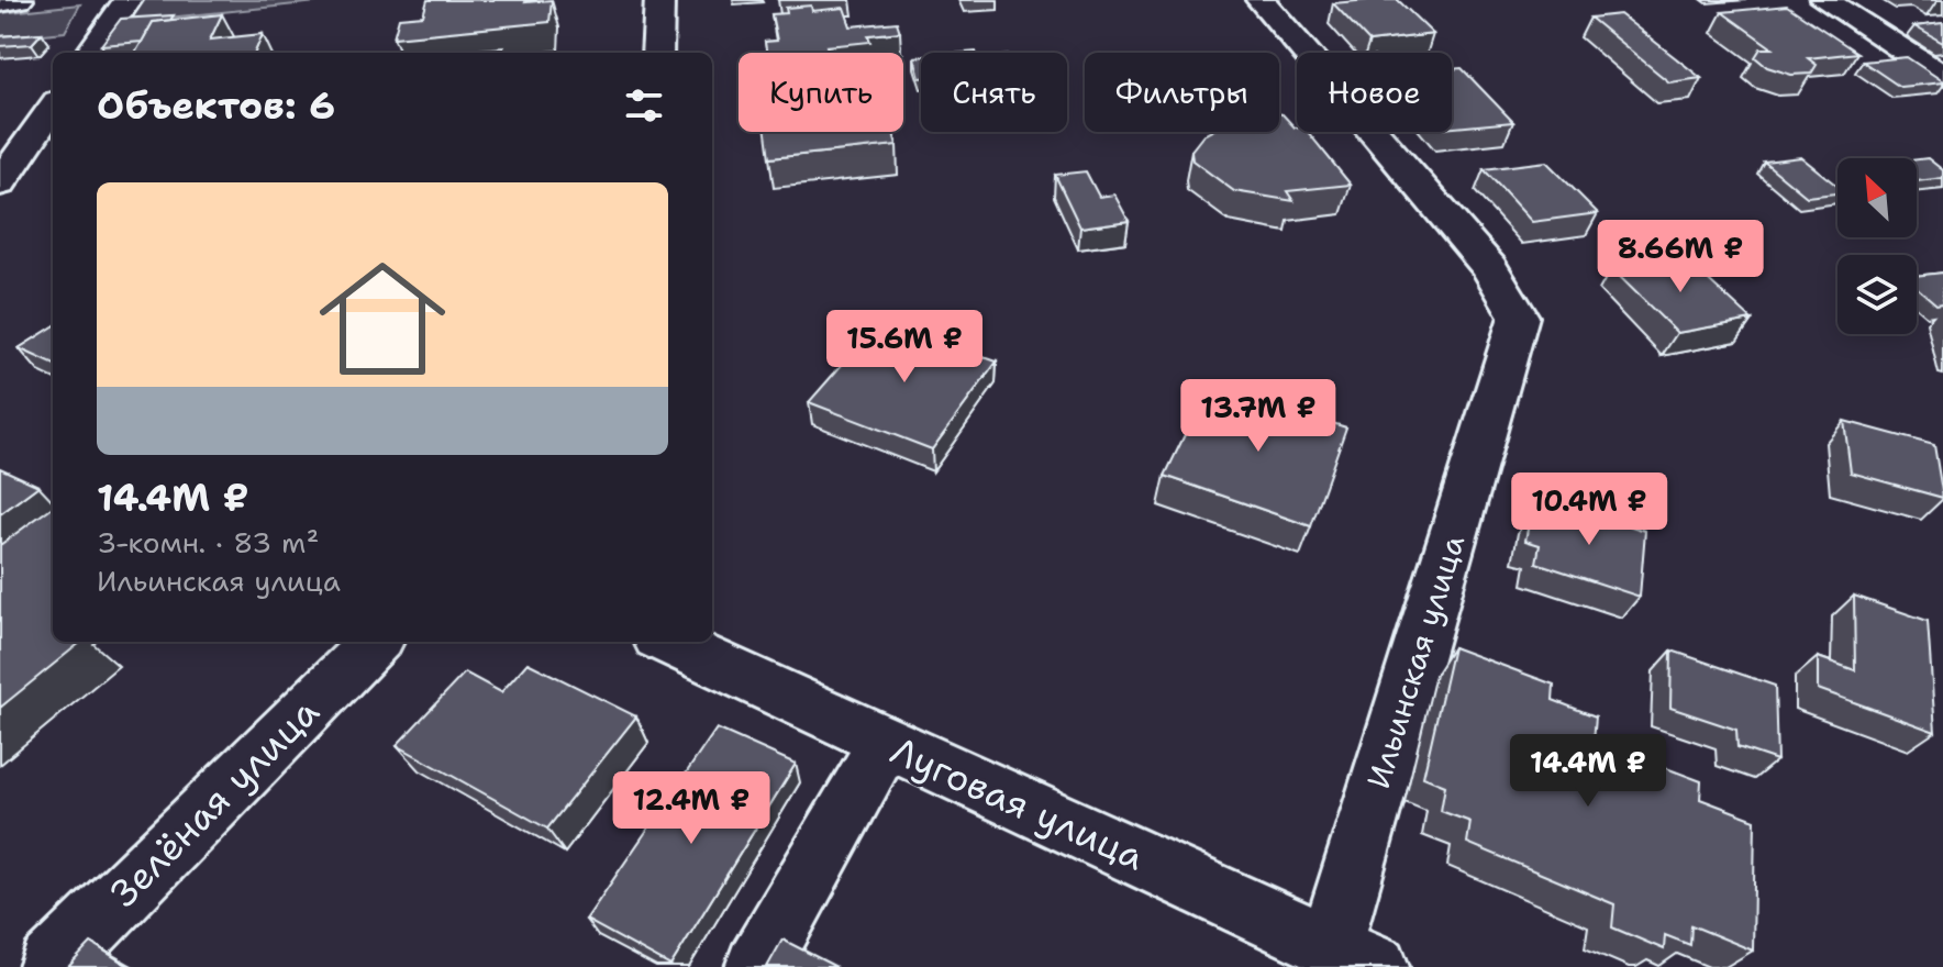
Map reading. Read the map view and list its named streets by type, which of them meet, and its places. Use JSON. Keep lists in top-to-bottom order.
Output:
{
  "streets": {
    "street": ["Ильинская улица", "Зелёная улица", "Луговая улица"]
  },
  "crossings": [
    ["Ильинская улица", "Луговая улица"]
  ],
  "north": "top left",
  "page": {
    "chip": [
      "Купить",
      "Снять",
      "Фильтры",
      "Новое"
    ],
    "heading": "Объектов: 6",
    "list": [
      {
        "name": "14.4M ₽",
        "note": "3-комн. · 83 m² · Ильинская улица"
      }
    ],
    "price": [
      "8.66M ₽",
      "15.6M ₽",
      "13.7M ₽",
      "10.4M ₽",
      "14.4M ₽",
      "12.4M ₽"
    ]
  }
}
